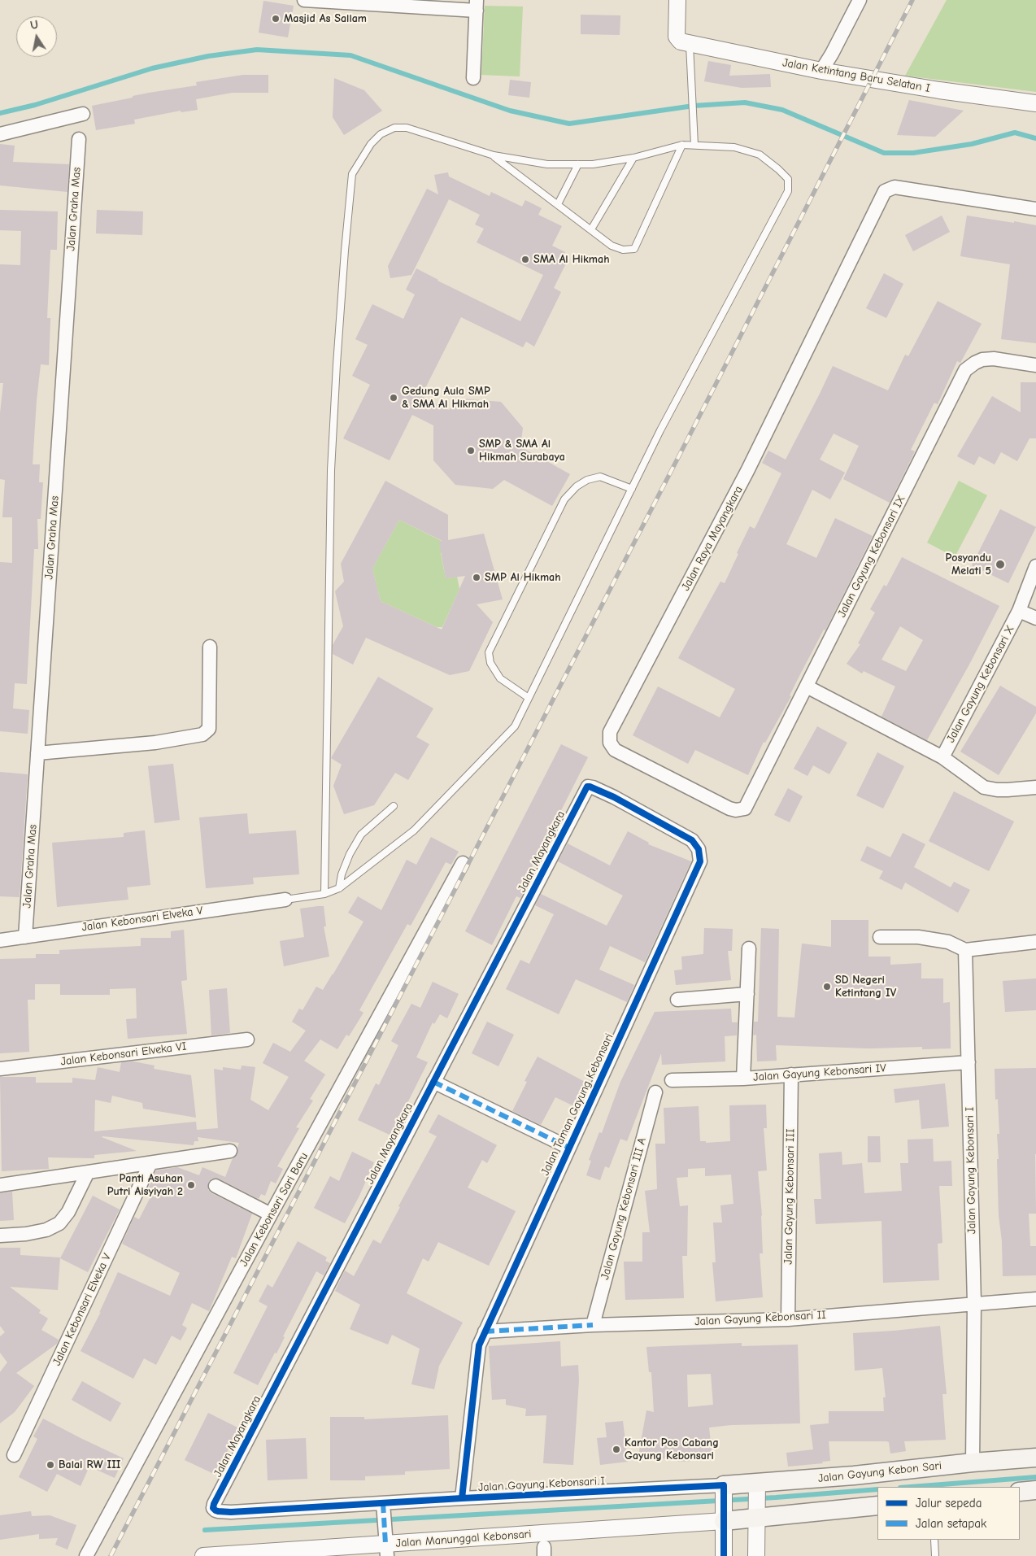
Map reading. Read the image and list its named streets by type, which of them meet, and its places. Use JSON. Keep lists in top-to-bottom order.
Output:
{
  "streets": {
    "main road": ["Jalan Gayung Kebon Sari"],
    "street": [
      "Jalan Ketintang Baru Selatan I",
      "Jalan Graha Mas",
      "Jalan Raya Mayangkara",
      "Jalan Gayung Kebonsari IX",
      "Jalan Gayung Kebonsari X",
      "Jalan Mayangkara",
      "Jalan Kebonsari Elveka V",
      "Jalan Kebonsari Elveka VI",
      "Jalan Gayung Kebonsari IV",
      "Jalan Taman Gayung Kebonsari",
      "Jalan Gayung Kebonsari I",
      "Jalan Gayung Kebonsari III",
      "Jalan Gayung Kebonsari III A",
      "Jalan Kebonsari Sari Baru",
      "Jalan Gayung Kebonsari II",
      "Jalan Manunggal Kebonsari"
    ]
  },
  "crossings": [
    ["Jalan Graha Mas", "Jalan Kebonsari Elveka V"],
    ["Jalan Raya Mayangkara", "Jalan Gayung Kebonsari IX"],
    ["Jalan Mayangkara", "Jalan Taman Gayung Kebonsari"],
    ["Jalan Mayangkara", "Jalan Gayung Kebonsari I"],
    ["Jalan Gayung Kebonsari IV", "Jalan Gayung Kebonsari I"],
    ["Jalan Gayung Kebonsari IV", "Jalan Gayung Kebonsari III"],
    ["Jalan Taman Gayung Kebonsari", "Jalan Gayung Kebonsari I"],
    ["Jalan Taman Gayung Kebonsari", "Jalan Gayung Kebonsari II"],
    ["Jalan Gayung Kebonsari I", "Jalan Gayung Kebonsari II"],
    ["Jalan Gayung Kebonsari I", "Jalan Gayung Kebon Sari"],
    ["Jalan Gayung Kebonsari I", "Jalan Manunggal Kebonsari"],
    ["Jalan Gayung Kebonsari III", "Jalan Gayung Kebonsari II"],
    ["Jalan Gayung Kebonsari III A", "Jalan Gayung Kebonsari II"],
    ["Jalan Gayung Kebon Sari", "Jalan Manunggal Kebonsari"]
  ],
  "places": [
    "Masjid As Sallam",
    "SMA Al Hikmah",
    "Gedung Aula SMP & SMA Al Hikmah",
    "SMP & SMA Al Hikmah Surabaya",
    "Posyandu Melati 5",
    "SMP Al Hikmah",
    "SD Negeri Ketintang IV",
    "Panti Asuhan Putri Aisyiyah 2",
    "Kantor Pos Cabang Gayung Kebonsari",
    "Balai RW III"
  ],
  "legend": ["Jalur sepeda", "Jalan setapak"],
  "north": "top"
}
